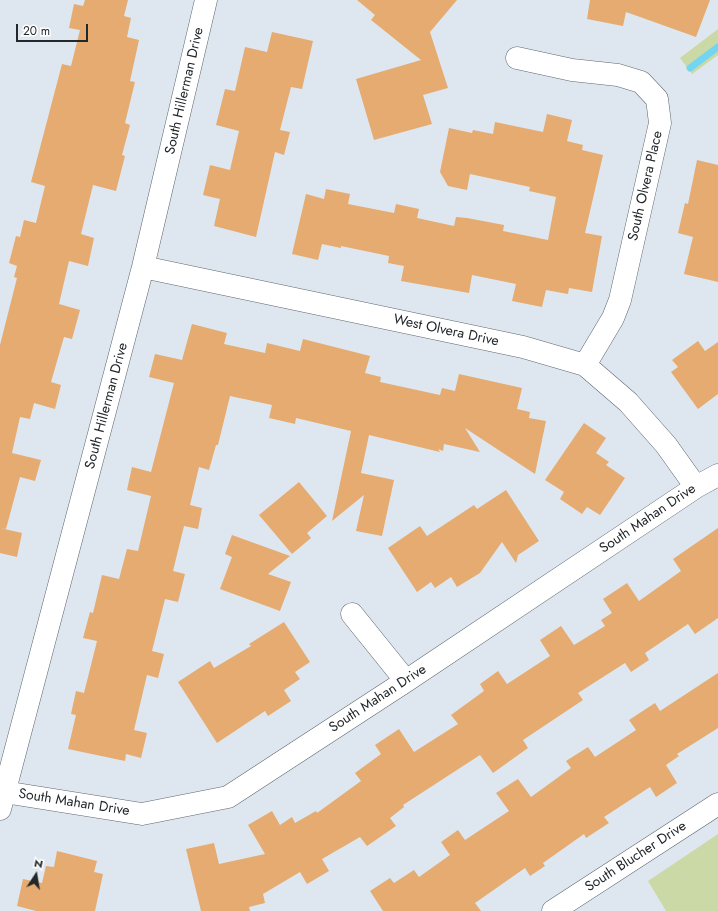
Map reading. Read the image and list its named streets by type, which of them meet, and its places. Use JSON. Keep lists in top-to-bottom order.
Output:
{
  "streets": {
    "street": [
      "South Hillerman Drive",
      "South Olvera Place",
      "West Olvera Drive",
      "South Mahan Drive",
      "South Blucher Drive"
    ]
  },
  "crossings": [
    ["South Hillerman Drive", "West Olvera Drive"],
    ["South Hillerman Drive", "South Mahan Drive"],
    ["South Olvera Place", "West Olvera Drive"],
    ["West Olvera Drive", "South Mahan Drive"]
  ],
  "scale_bar": "20 m",
  "north": "top"
}
